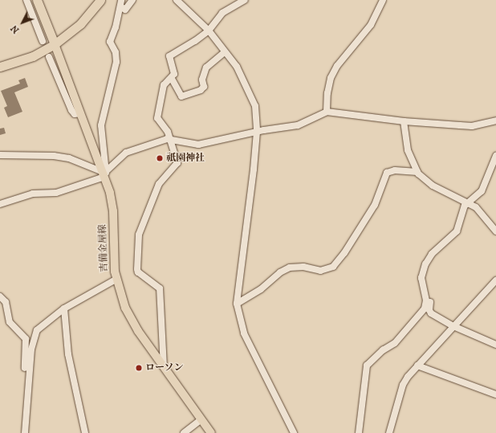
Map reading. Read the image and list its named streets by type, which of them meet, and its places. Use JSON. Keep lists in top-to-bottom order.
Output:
{
  "streets": {
    "main road": ["吉備金屋線"]
  },
  "places": ["祇園神社", "ローソン"],
  "north": "bottom left"
}
